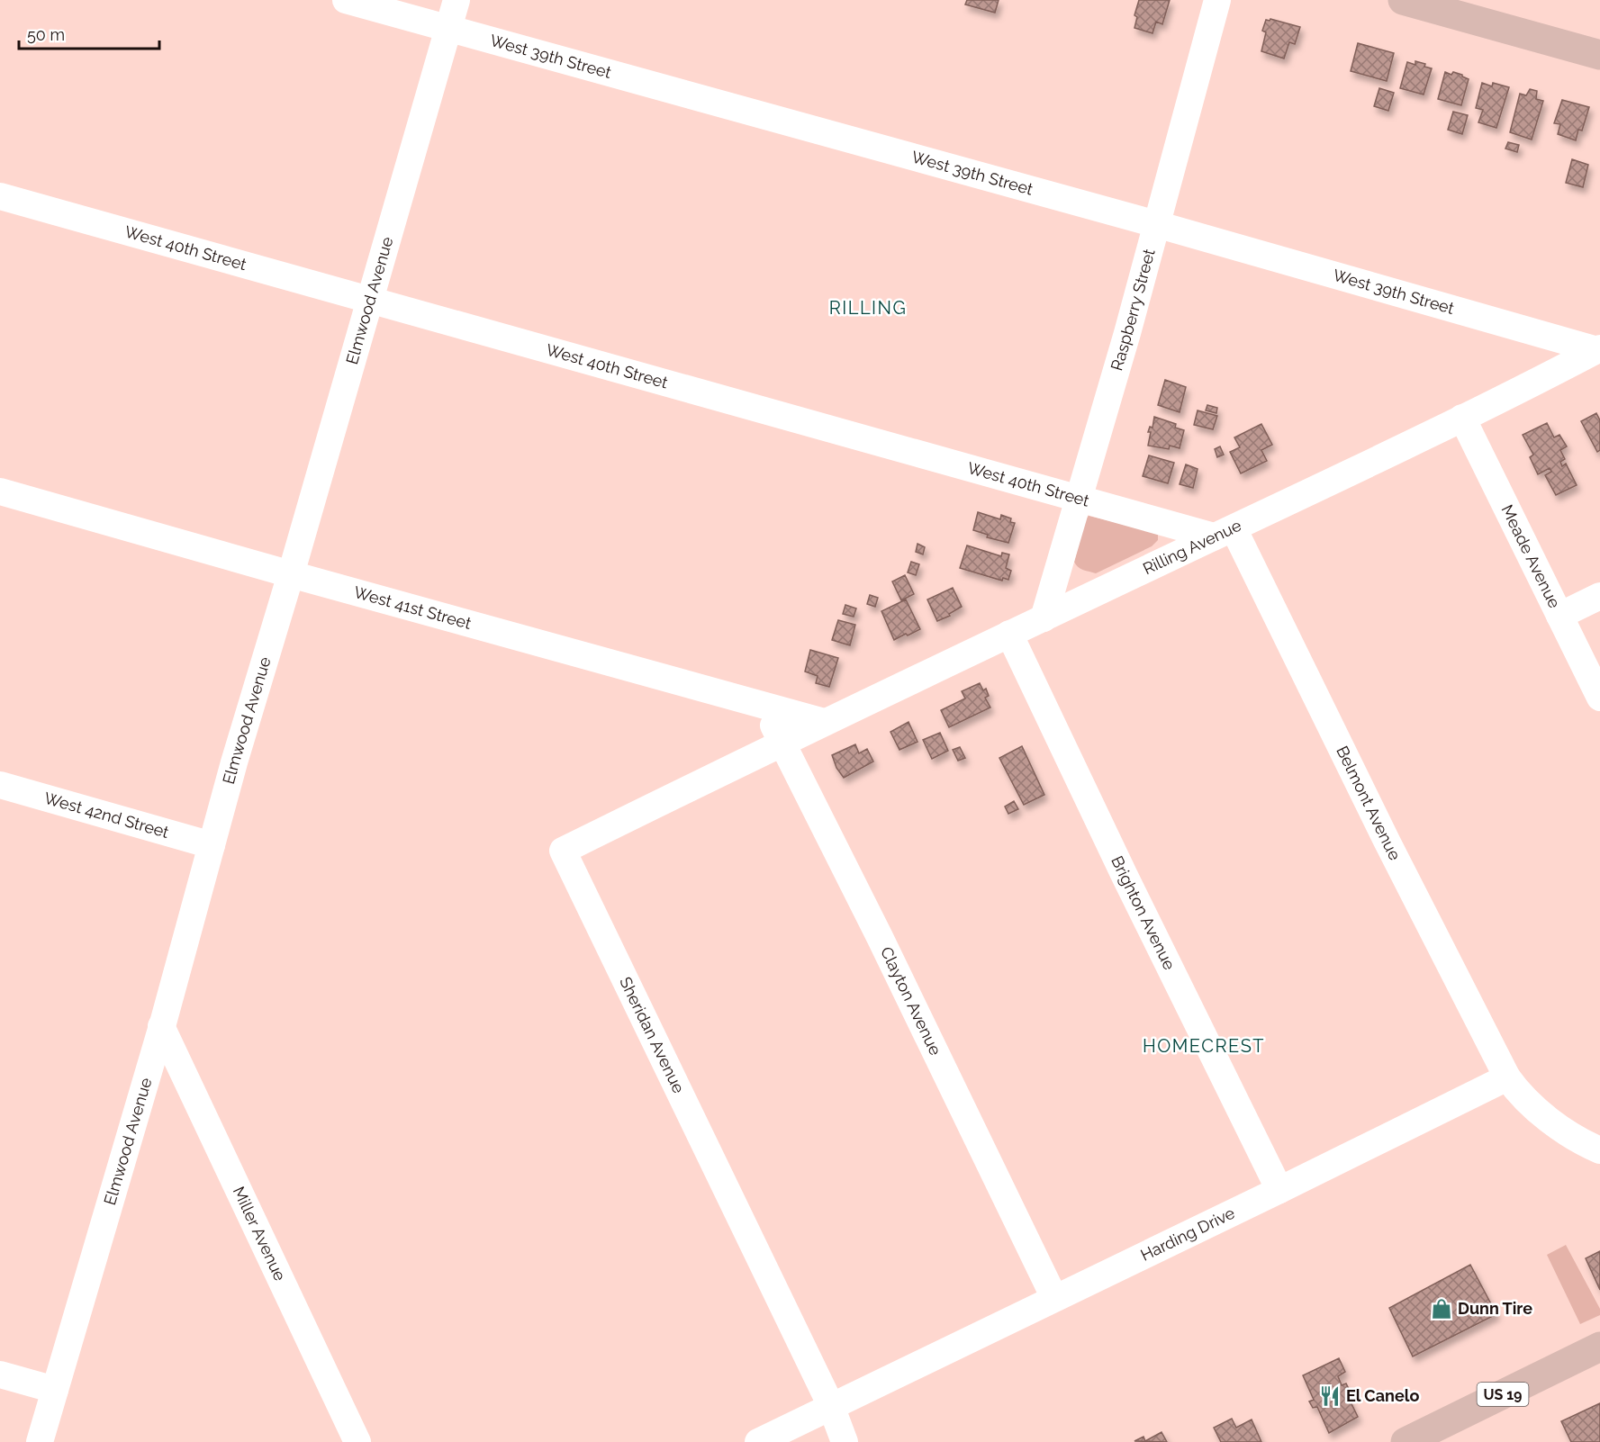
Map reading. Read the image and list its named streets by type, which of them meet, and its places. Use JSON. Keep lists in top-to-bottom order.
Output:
{
  "streets": {
    "main road": ["US 19"],
    "street": [
      "West 39th Street",
      "West 40th Street",
      "Elmwood Avenue",
      "Raspberry Street",
      "Rilling Avenue",
      "Meade Avenue",
      "West 41st Street",
      "Belmont Avenue",
      "West 42nd Street",
      "Brighton Avenue",
      "Clayton Avenue",
      "Sheridan Avenue",
      "Miller Avenue",
      "Harding Drive"
    ]
  },
  "crossings": [
    ["West 39th Street", "Elmwood Avenue"],
    ["West 39th Street", "Raspberry Street"],
    ["West 39th Street", "Rilling Avenue"],
    ["West 40th Street", "Elmwood Avenue"],
    ["West 40th Street", "Raspberry Street"],
    ["West 40th Street", "Rilling Avenue"],
    ["West 40th Street", "Belmont Avenue"],
    ["Elmwood Avenue", "West 41st Street"],
    ["Elmwood Avenue", "West 42nd Street"],
    ["Elmwood Avenue", "Miller Avenue"],
    ["Raspberry Street", "Rilling Avenue"],
    ["Rilling Avenue", "Meade Avenue"],
    ["Rilling Avenue", "West 41st Street"],
    ["Rilling Avenue", "Belmont Avenue"],
    ["Rilling Avenue", "Brighton Avenue"],
    ["Rilling Avenue", "Clayton Avenue"],
    ["Rilling Avenue", "Sheridan Avenue"],
    ["West 41st Street", "Clayton Avenue"],
    ["Belmont Avenue", "Harding Drive"],
    ["Brighton Avenue", "Harding Drive"],
    ["Clayton Avenue", "Sheridan Avenue"],
    ["Clayton Avenue", "Harding Drive"],
    ["Sheridan Avenue", "Harding Drive"]
  ],
  "districts": ["RILLING", "HOMECREST"],
  "places": {
    "shop": ["Dunn Tire"],
    "restaurant": ["El Canelo"]
  },
  "scale_bar": "50 m"
}
